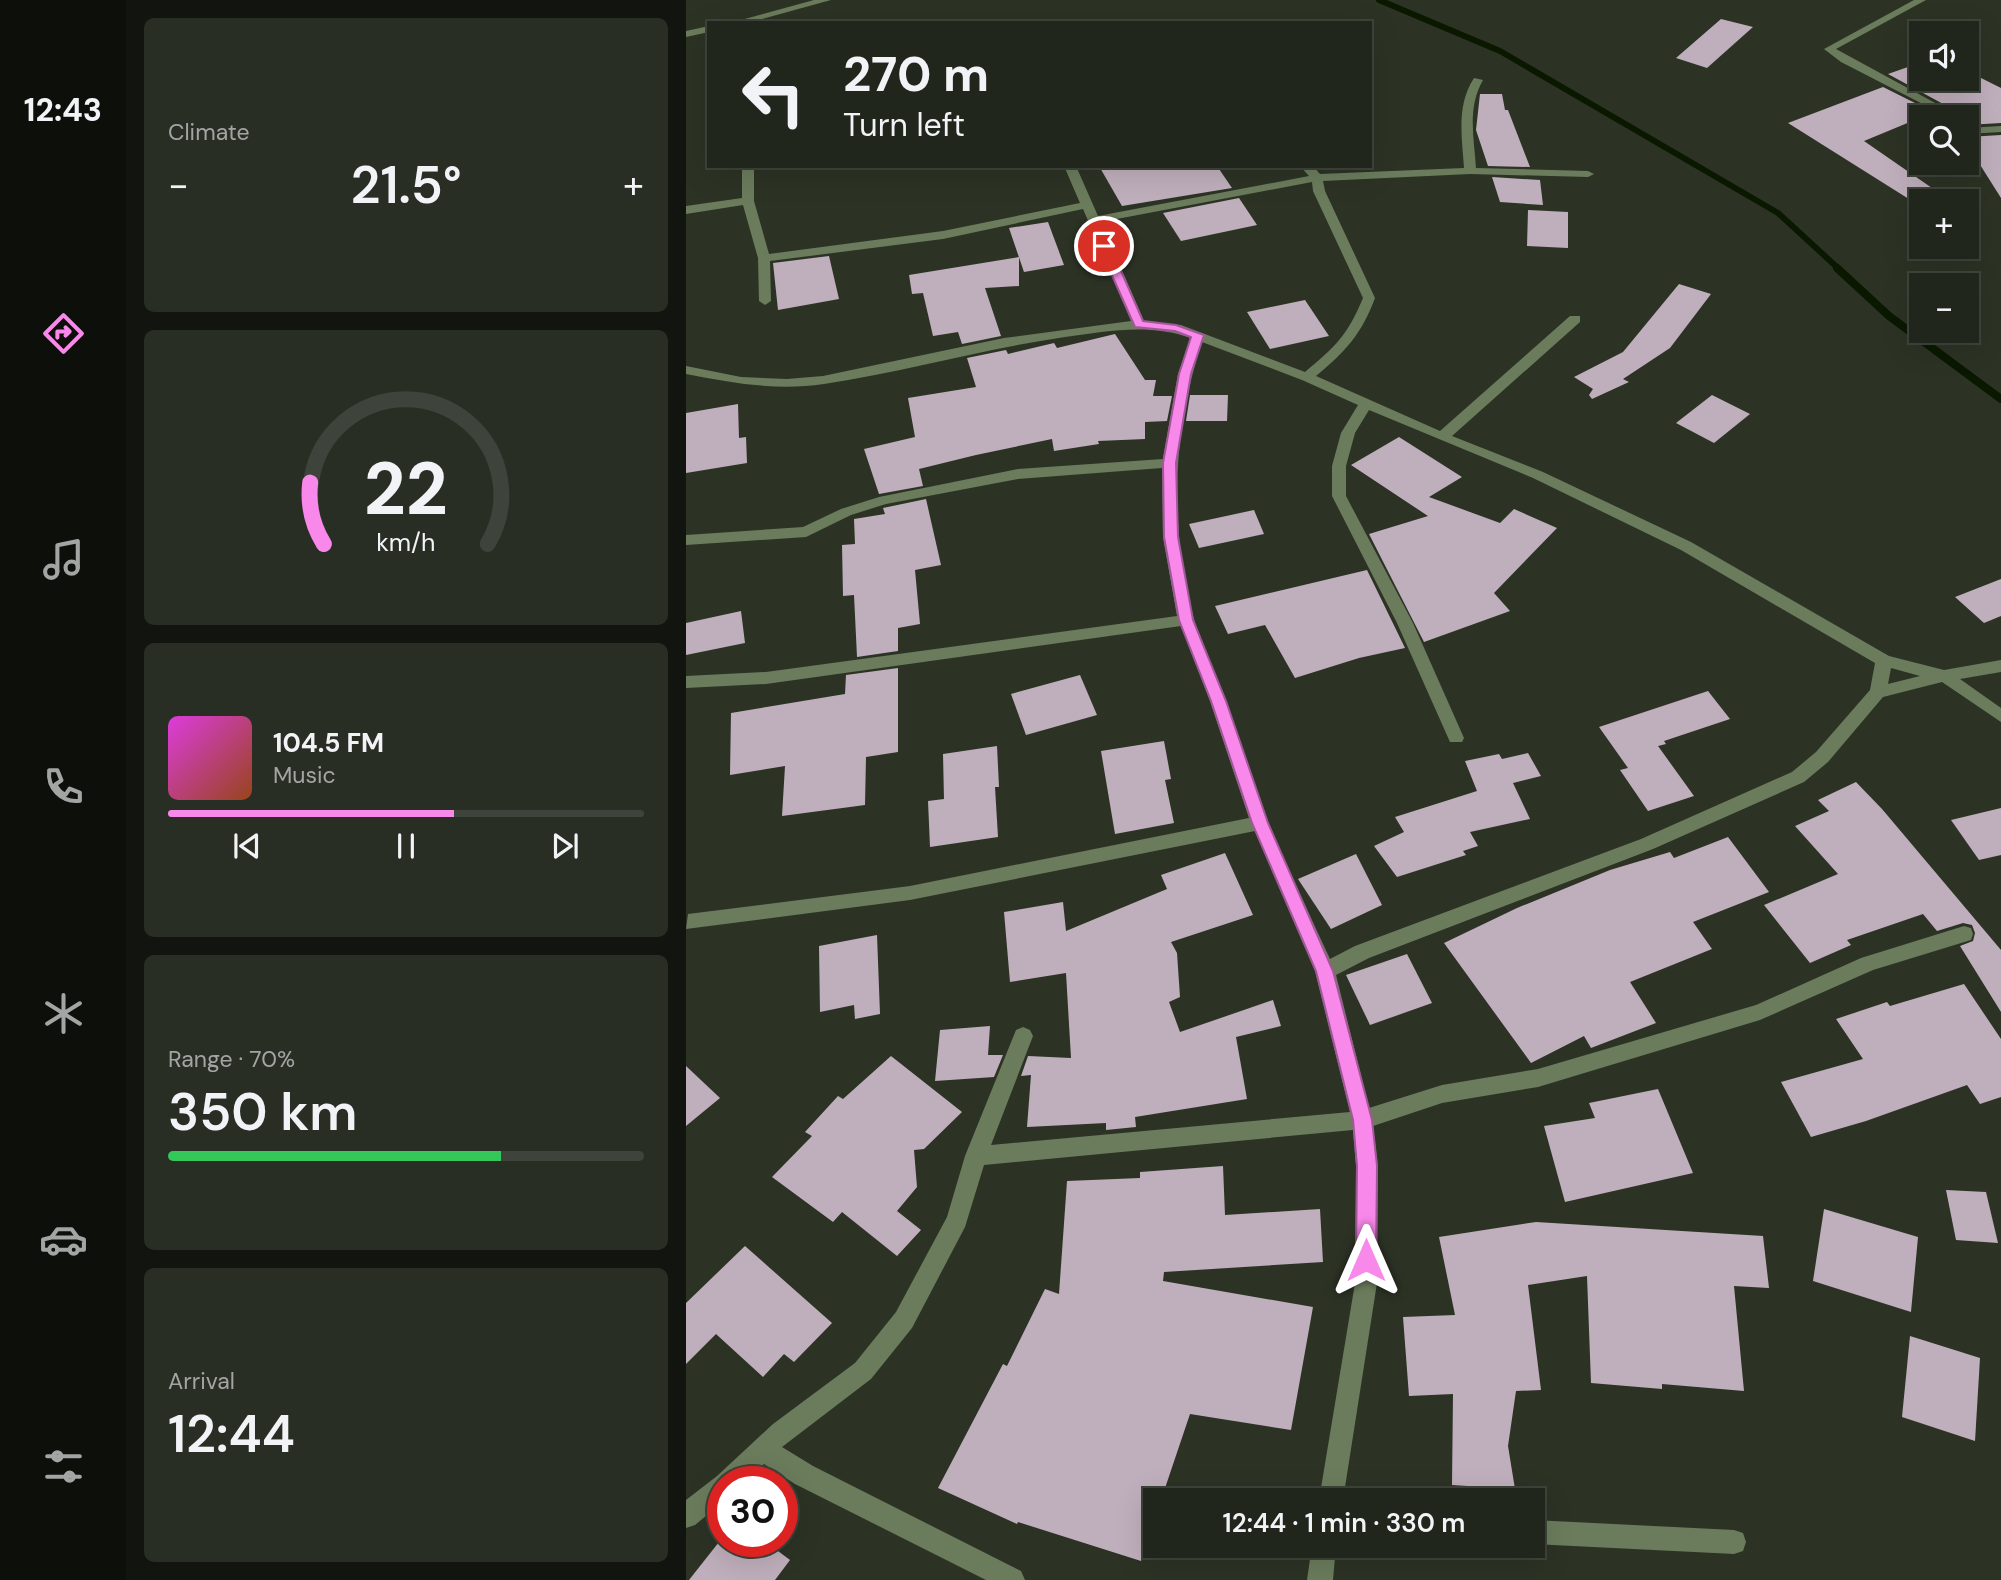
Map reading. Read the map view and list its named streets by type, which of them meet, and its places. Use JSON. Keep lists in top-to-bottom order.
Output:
{
  "page": {
    "tabs": "12:43",
    "tile": [
      "Climate",
      ["Range · 70%", "350 km"],
      ["Arrival", "12:44"]
    ],
    "map_buttons": ["+", "−"],
    "turn": ["270 m", "Turn left"],
    "heat": ["−", "21.5°", "+"],
    "song": ["104.5 FM", "Music"],
    "limit": "30",
    "trip": "12:44 · 1 min · 330 m",
    "gauge": ["22", "km/h"]
  }
}
